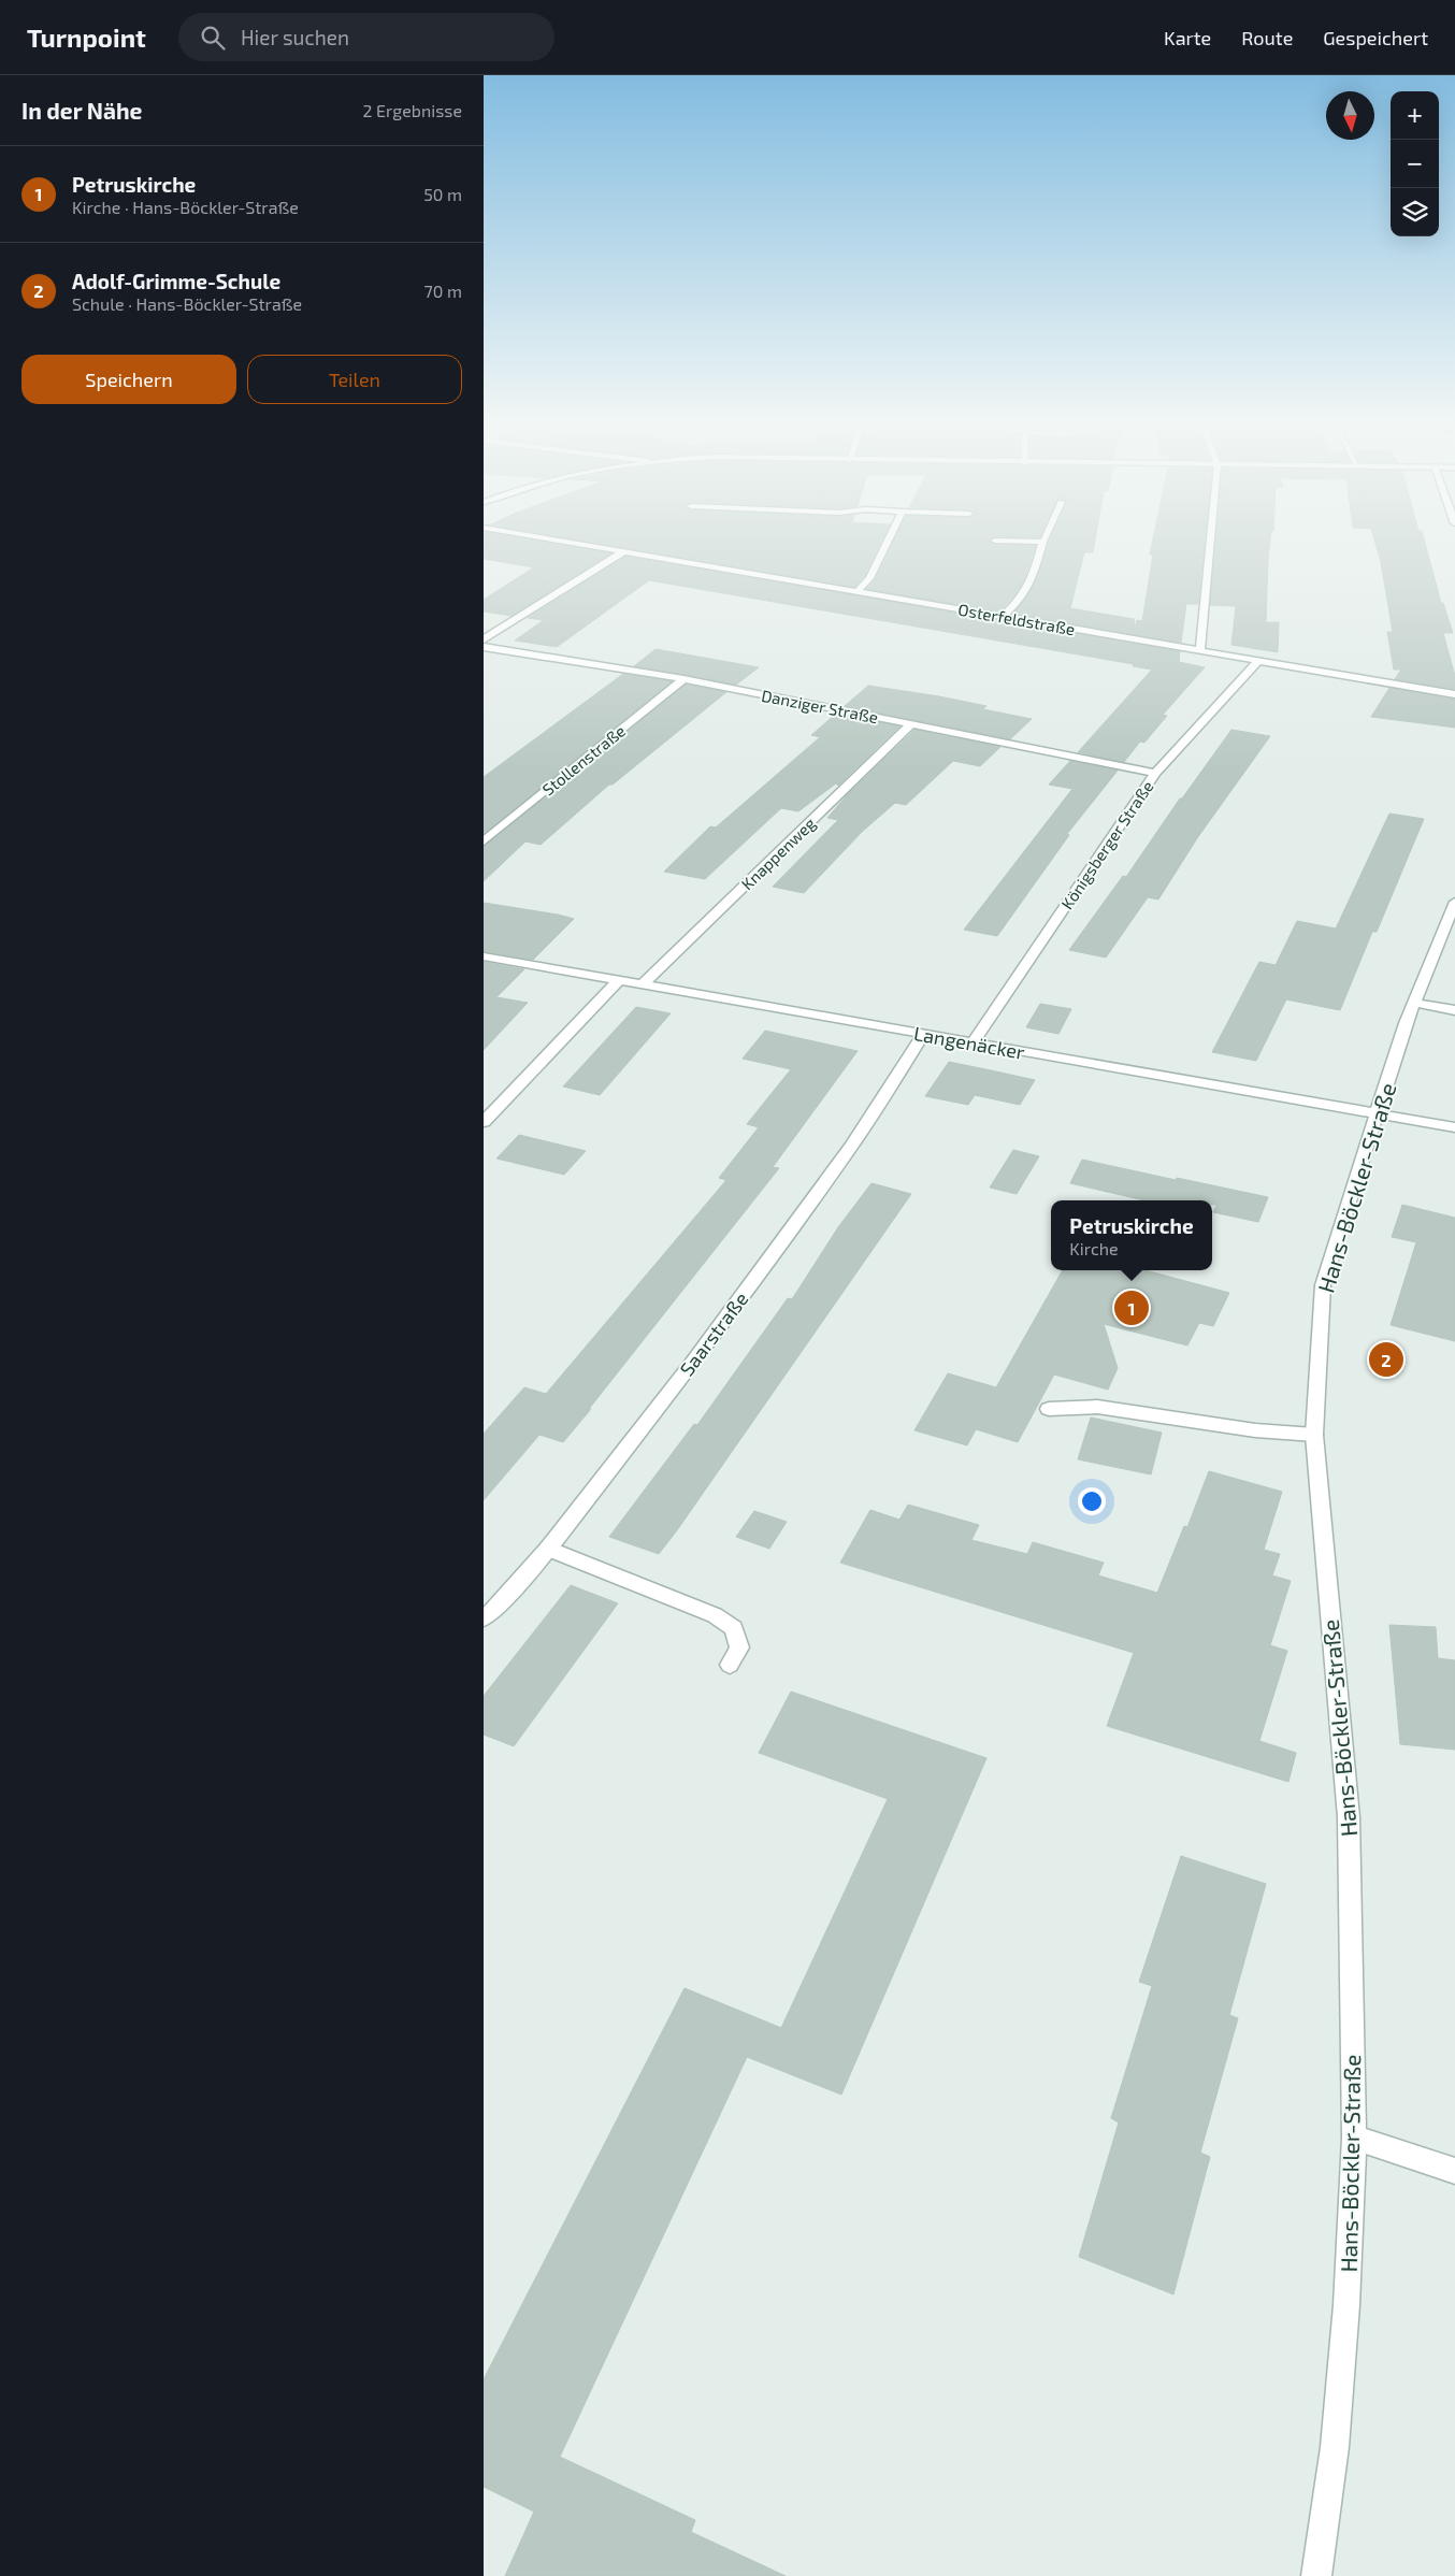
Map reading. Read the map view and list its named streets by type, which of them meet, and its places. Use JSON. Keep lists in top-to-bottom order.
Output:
{
  "streets": {
    "street": [
      "Osterfeldstraße",
      "Danziger Straße",
      "Stollenstraße",
      "Königsberger Straße",
      "Knappenweg",
      "Langenäcker",
      "Hans-Böckler-Straße",
      "Saarstraße"
    ]
  },
  "crossings": [
    ["Osterfeldstraße", "Königsberger Straße"],
    ["Danziger Straße", "Stollenstraße"],
    ["Danziger Straße", "Königsberger Straße"],
    ["Danziger Straße", "Knappenweg"],
    ["Königsberger Straße", "Langenäcker"],
    ["Knappenweg", "Langenäcker"],
    ["Langenäcker", "Hans-Böckler-Straße"],
    ["Langenäcker", "Saarstraße"]
  ],
  "north": "bottom",
  "page": {
    "header": "Turnpoint",
    "search": "Hier suchen",
    "nav": ["Karte", "Route", "Gespeichert"],
    "heading": ["In der Nähe", "2 Ergebnisse"],
    "map_buttons": ["+", "−"],
    "list": [
      {
        "mark": "1",
        "name": "Petruskirche",
        "note": "Kirche · Hans-Böckler-Straße",
        "value": "50 m"
      },
      {
        "mark": "2",
        "name": "Adolf-Grimme-Schule",
        "note": "Schule · Hans-Böckler-Straße",
        "value": "70 m"
      }
    ],
    "buttons": ["Speichern", "Teilen"],
    "popup": ["Petruskirche", "Kirche"],
    "pins": ["1", "2"]
  }
}
